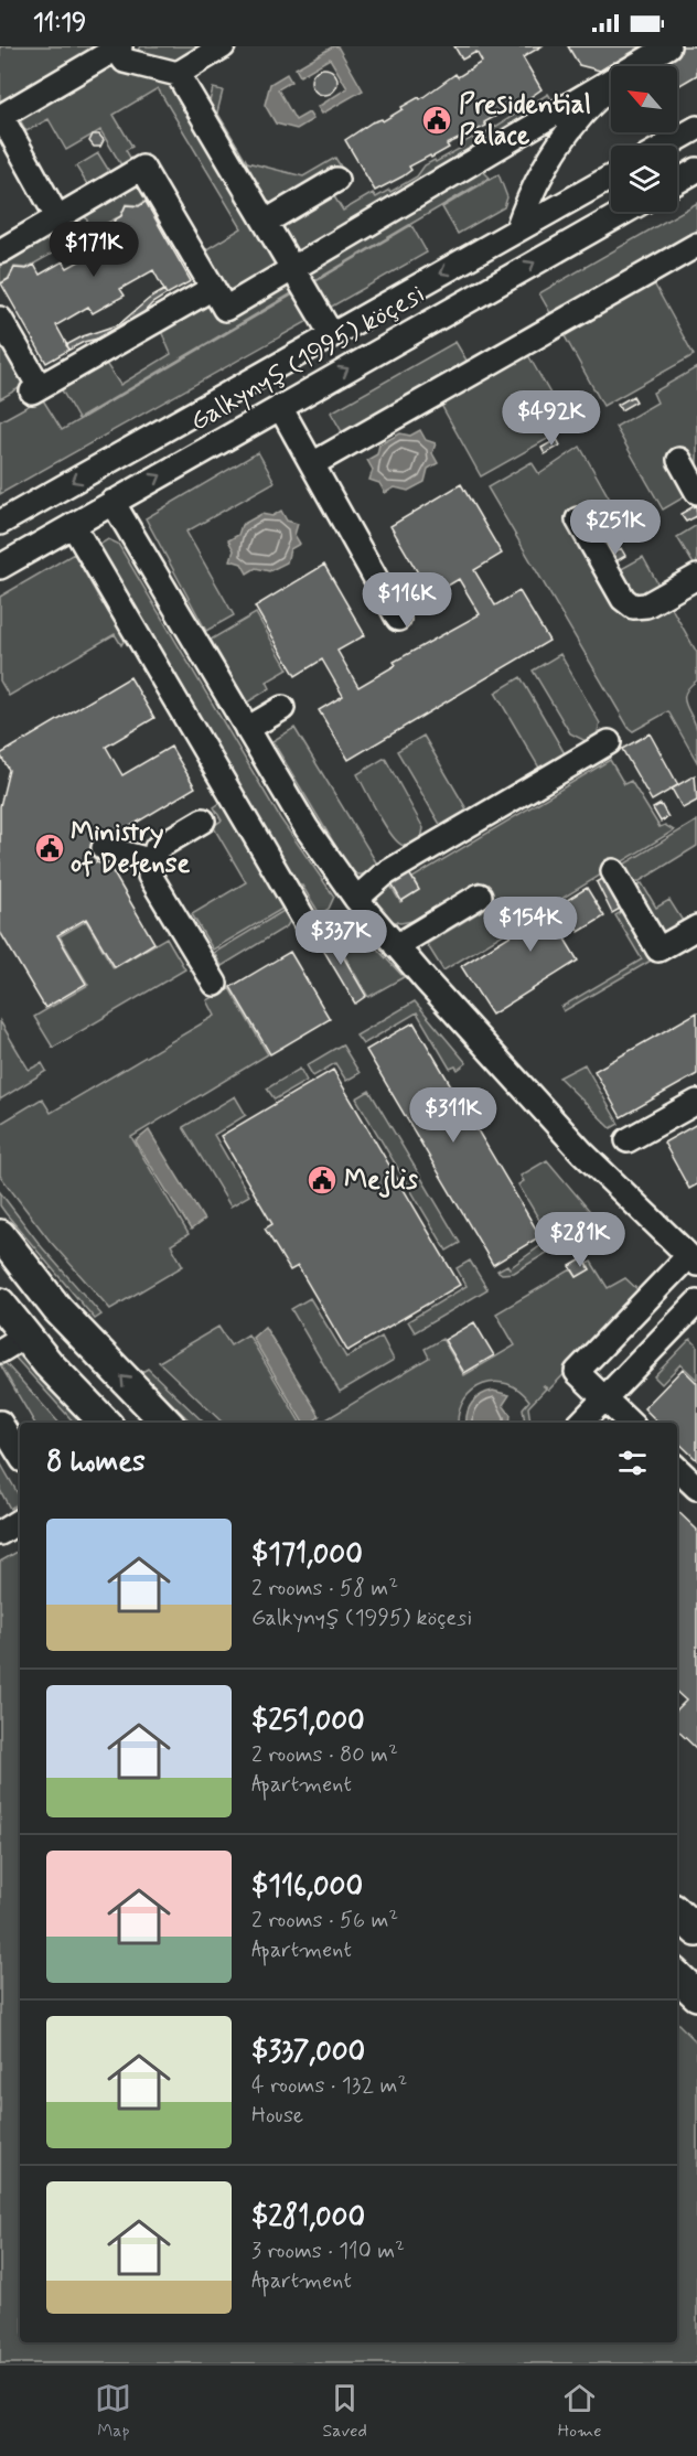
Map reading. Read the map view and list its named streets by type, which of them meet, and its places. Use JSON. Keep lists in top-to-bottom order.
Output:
{
  "streets": {
    "street": ["Galkynyş (1995) köçesi"]
  },
  "places": {
    "public building": ["Presidential Palace", "Ministry of Defense", "Mejlis"]
  },
  "north": "top left",
  "page": {
    "status": "11:19",
    "price": [
      "$171K",
      "$492K",
      "$251K",
      "$116K",
      "$154K",
      "$337K",
      "$311K",
      "$281K"
    ],
    "heading": "8 homes",
    "list": [
      {
        "name": "$171,000",
        "note": "2 rooms · 58 m² · Galkynyş (1995) köçesi"
      },
      {
        "name": "$251,000",
        "note": "2 rooms · 80 m² · Apartment"
      },
      {
        "name": "$116,000",
        "note": "2 rooms · 56 m² · Apartment"
      },
      {
        "name": "$337,000",
        "note": "4 rooms · 132 m² · House"
      },
      {
        "name": "$281,000",
        "note": "3 rooms · 110 m² · Apartment"
      }
    ],
    "tabs": ["Map", "Saved", "Home"]
  }
}
